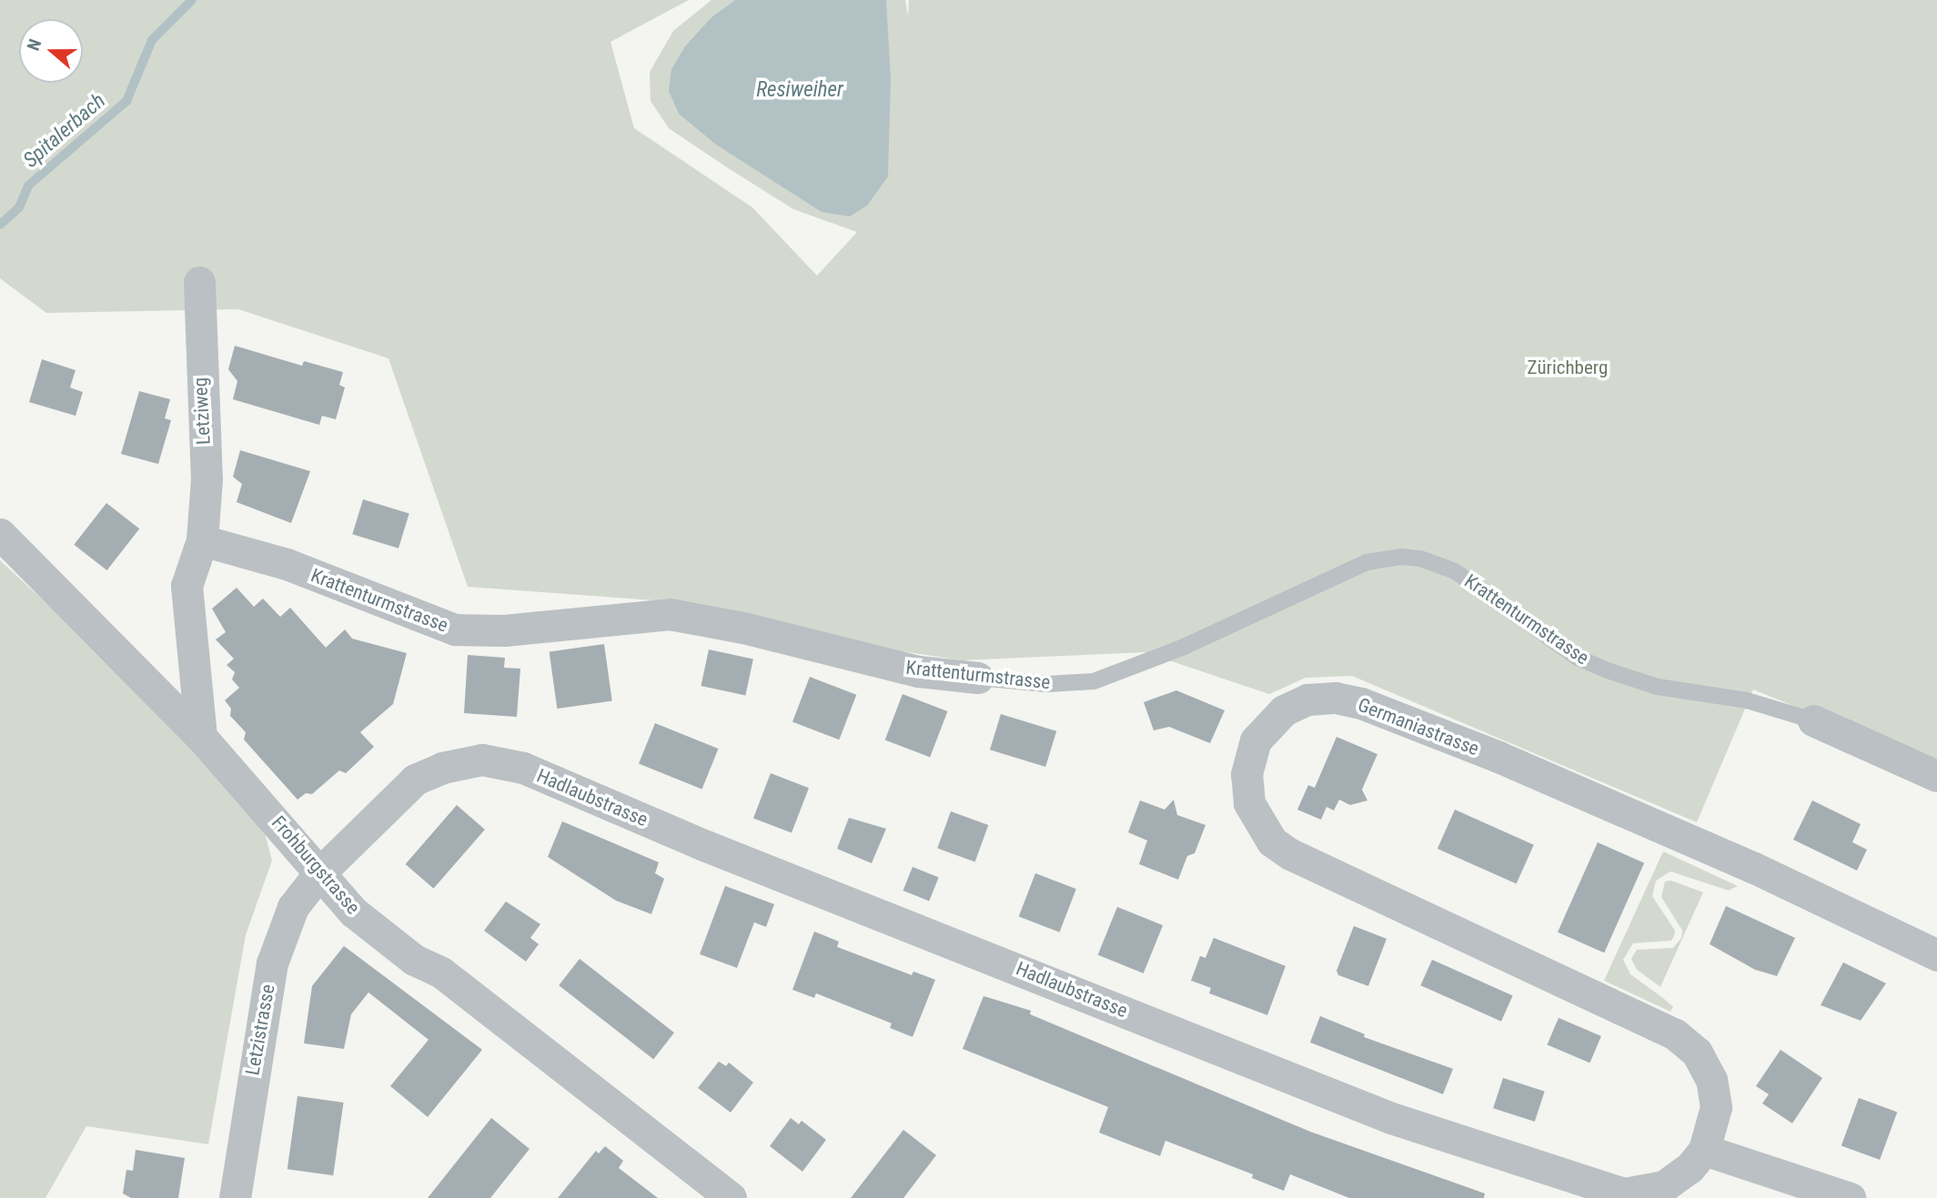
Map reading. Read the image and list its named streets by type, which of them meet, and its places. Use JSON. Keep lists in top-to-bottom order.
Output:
{
  "streets": {
    "street": [
      "Letziweg",
      "Krattenturmstrasse",
      "Germaniastrasse",
      "Hadlaubstrasse",
      "Frohburgstrasse",
      "Letzistrasse"
    ]
  },
  "crossings": [
    ["Letziweg", "Krattenturmstrasse"],
    ["Germaniastrasse", "Hadlaubstrasse"],
    ["Hadlaubstrasse", "Frohburgstrasse"],
    ["Hadlaubstrasse", "Letzistrasse"],
    ["Frohburgstrasse", "Letzistrasse"]
  ],
  "water": ["Resiweiher", "Spitalerbach"],
  "parks": ["Zürichberg"],
  "north": "left"
}
